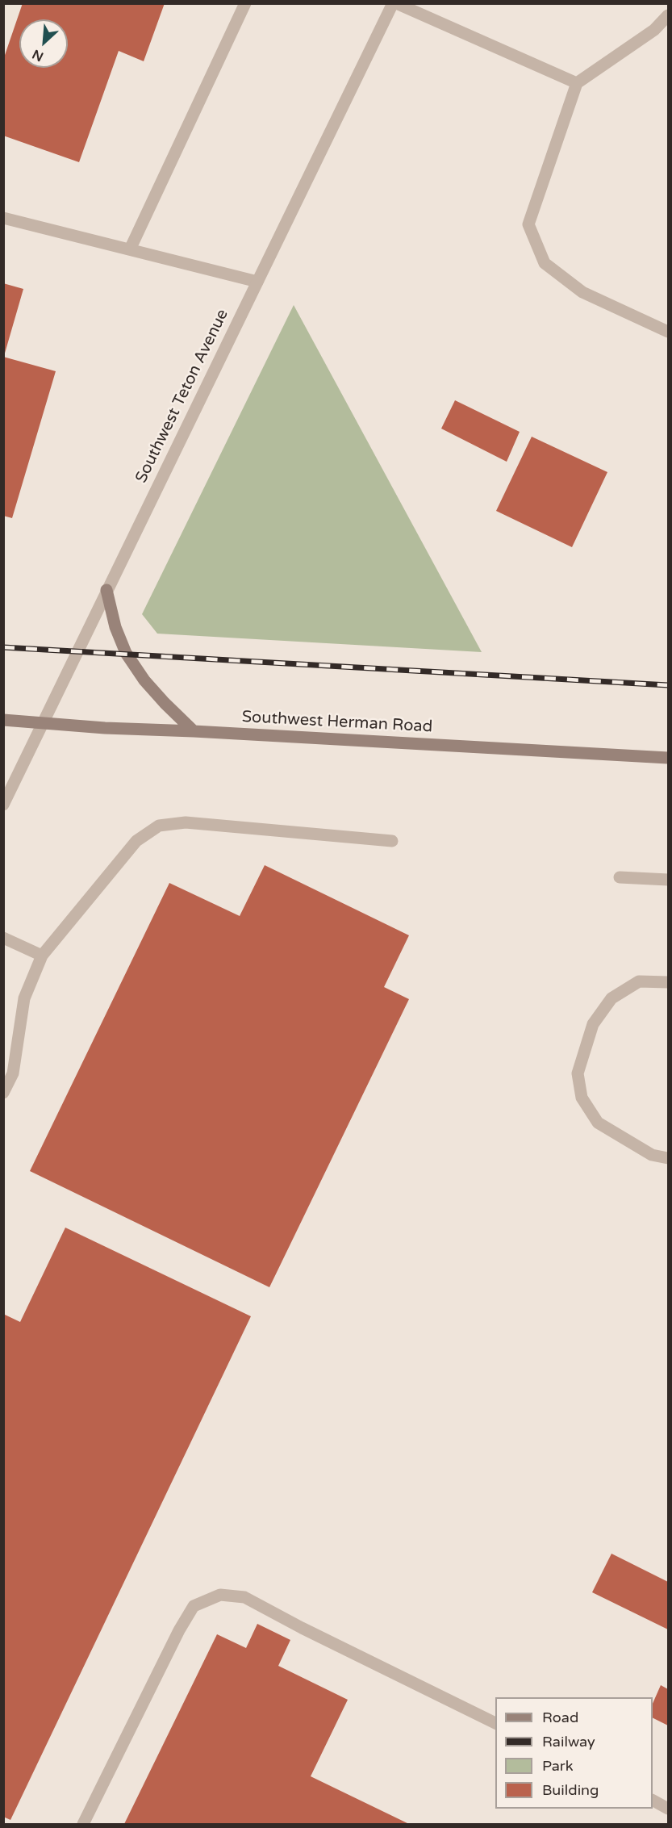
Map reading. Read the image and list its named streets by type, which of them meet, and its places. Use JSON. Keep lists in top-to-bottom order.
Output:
{
  "streets": {
    "main road": ["Southwest Herman Road"],
    "street": ["Southwest Teton Avenue"]
  },
  "crossings": [
    ["Southwest Teton Avenue", "Southwest Herman Road"]
  ],
  "legend": [
    "Road",
    "Railway",
    "Park",
    "Building"
  ],
  "north": "bottom left"
}
